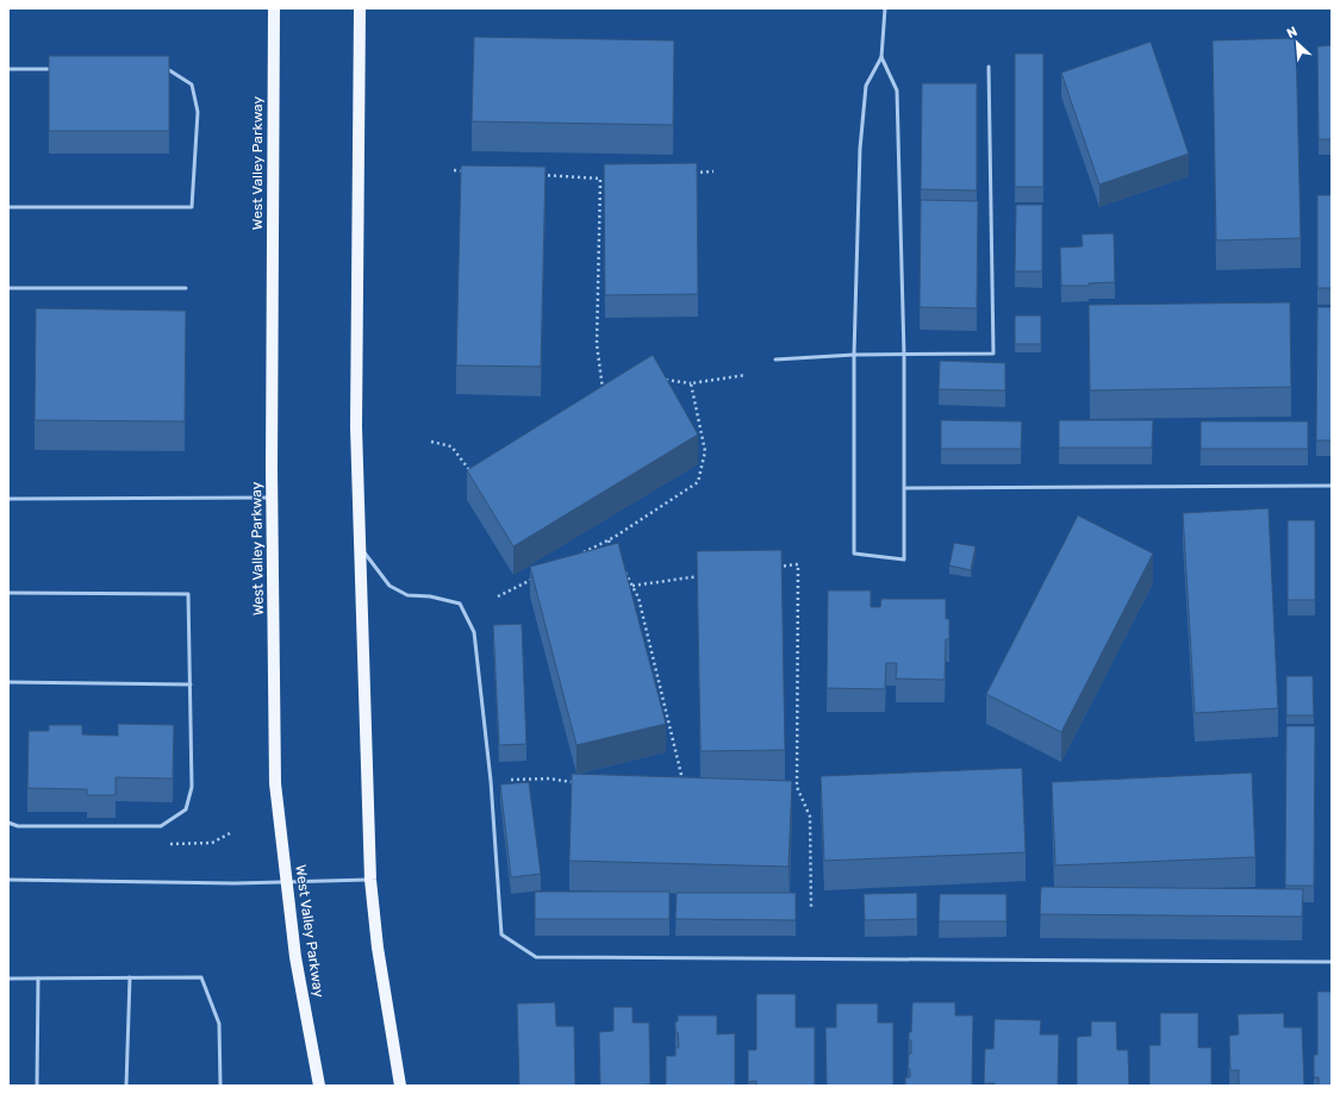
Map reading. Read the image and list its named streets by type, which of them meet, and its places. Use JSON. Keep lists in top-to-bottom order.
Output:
{
  "streets": {
    "main road": ["West Valley Parkway"]
  },
  "north": "top left"
}
